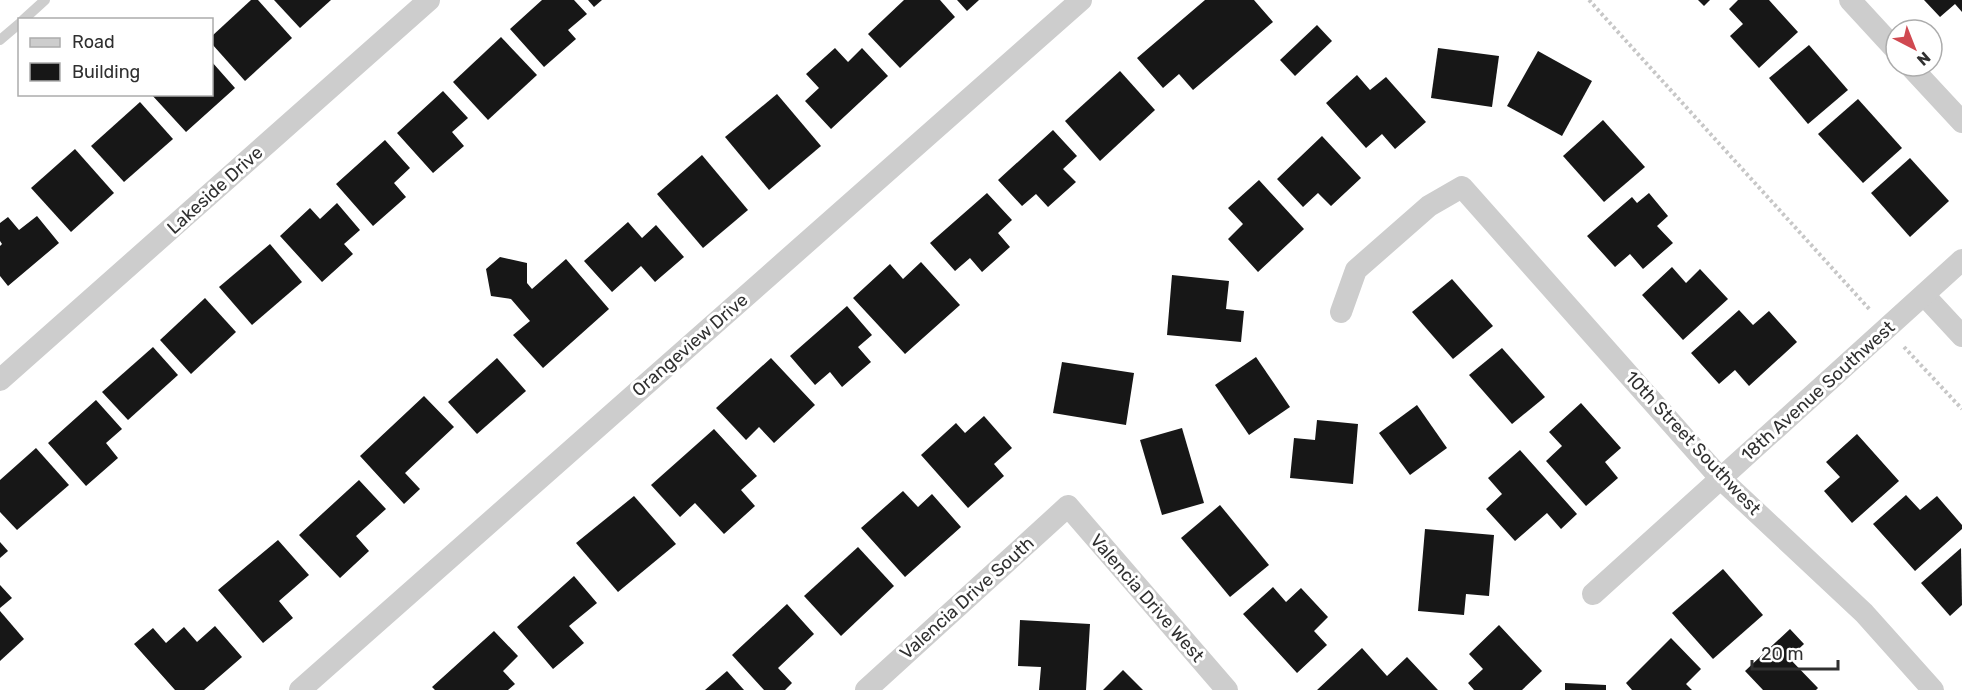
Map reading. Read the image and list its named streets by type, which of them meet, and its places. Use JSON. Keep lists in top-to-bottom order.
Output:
{
  "streets": {
    "street": [
      "Lakeside Drive",
      "Orangeview Drive",
      "18th Avenue Southwest",
      "10th Street Southwest",
      "Valencia Drive South",
      "Valencia Drive West"
    ]
  },
  "crossings": [
    ["18th Avenue Southwest", "10th Street Southwest"],
    ["Valencia Drive South", "Valencia Drive West"]
  ],
  "legend": ["Road", "Building"],
  "scale_bar": "20 m",
  "north": "bottom right"
}
